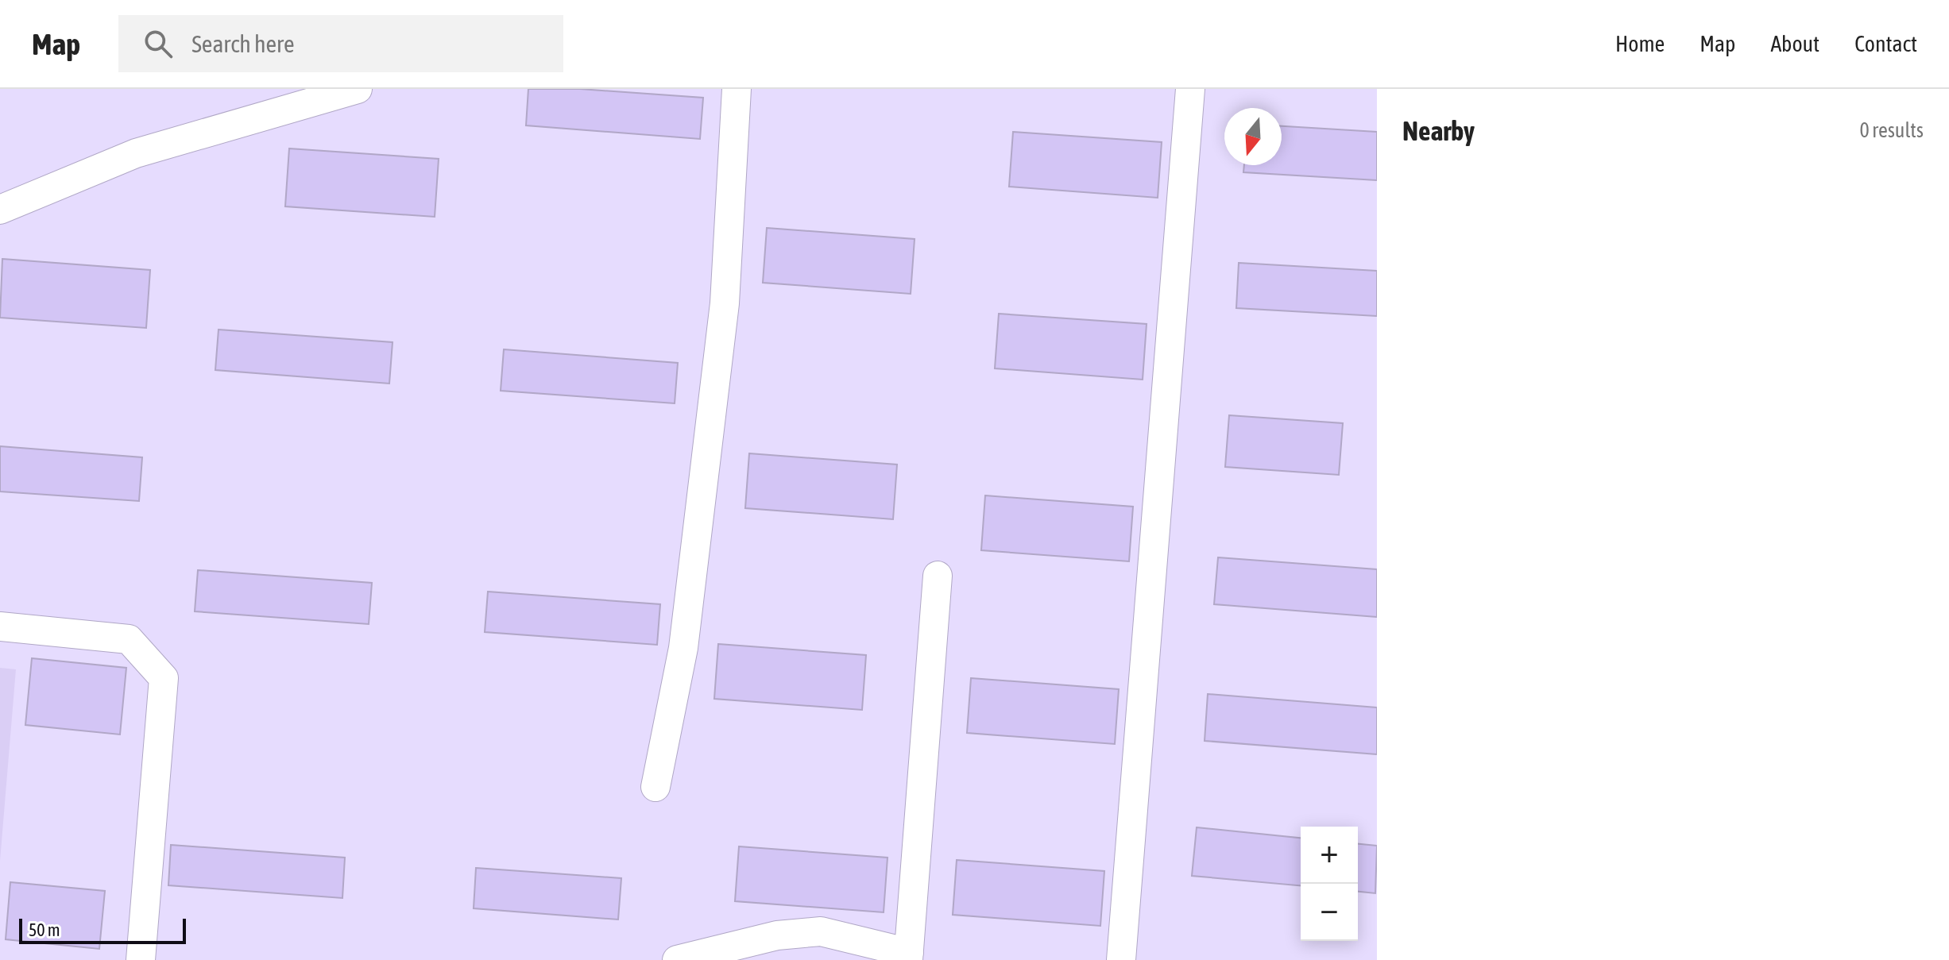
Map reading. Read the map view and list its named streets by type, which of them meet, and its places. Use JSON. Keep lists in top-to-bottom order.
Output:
{
  "scale_bar": "50 m",
  "north": "bottom",
  "page": {
    "header": "Map",
    "search": "Search here",
    "nav": [
      "Home",
      "Map",
      "About",
      "Contact"
    ],
    "heading": ["Nearby", "0 results"],
    "map_buttons": ["+", "−"],
    "scale": "50 m"
  }
}
